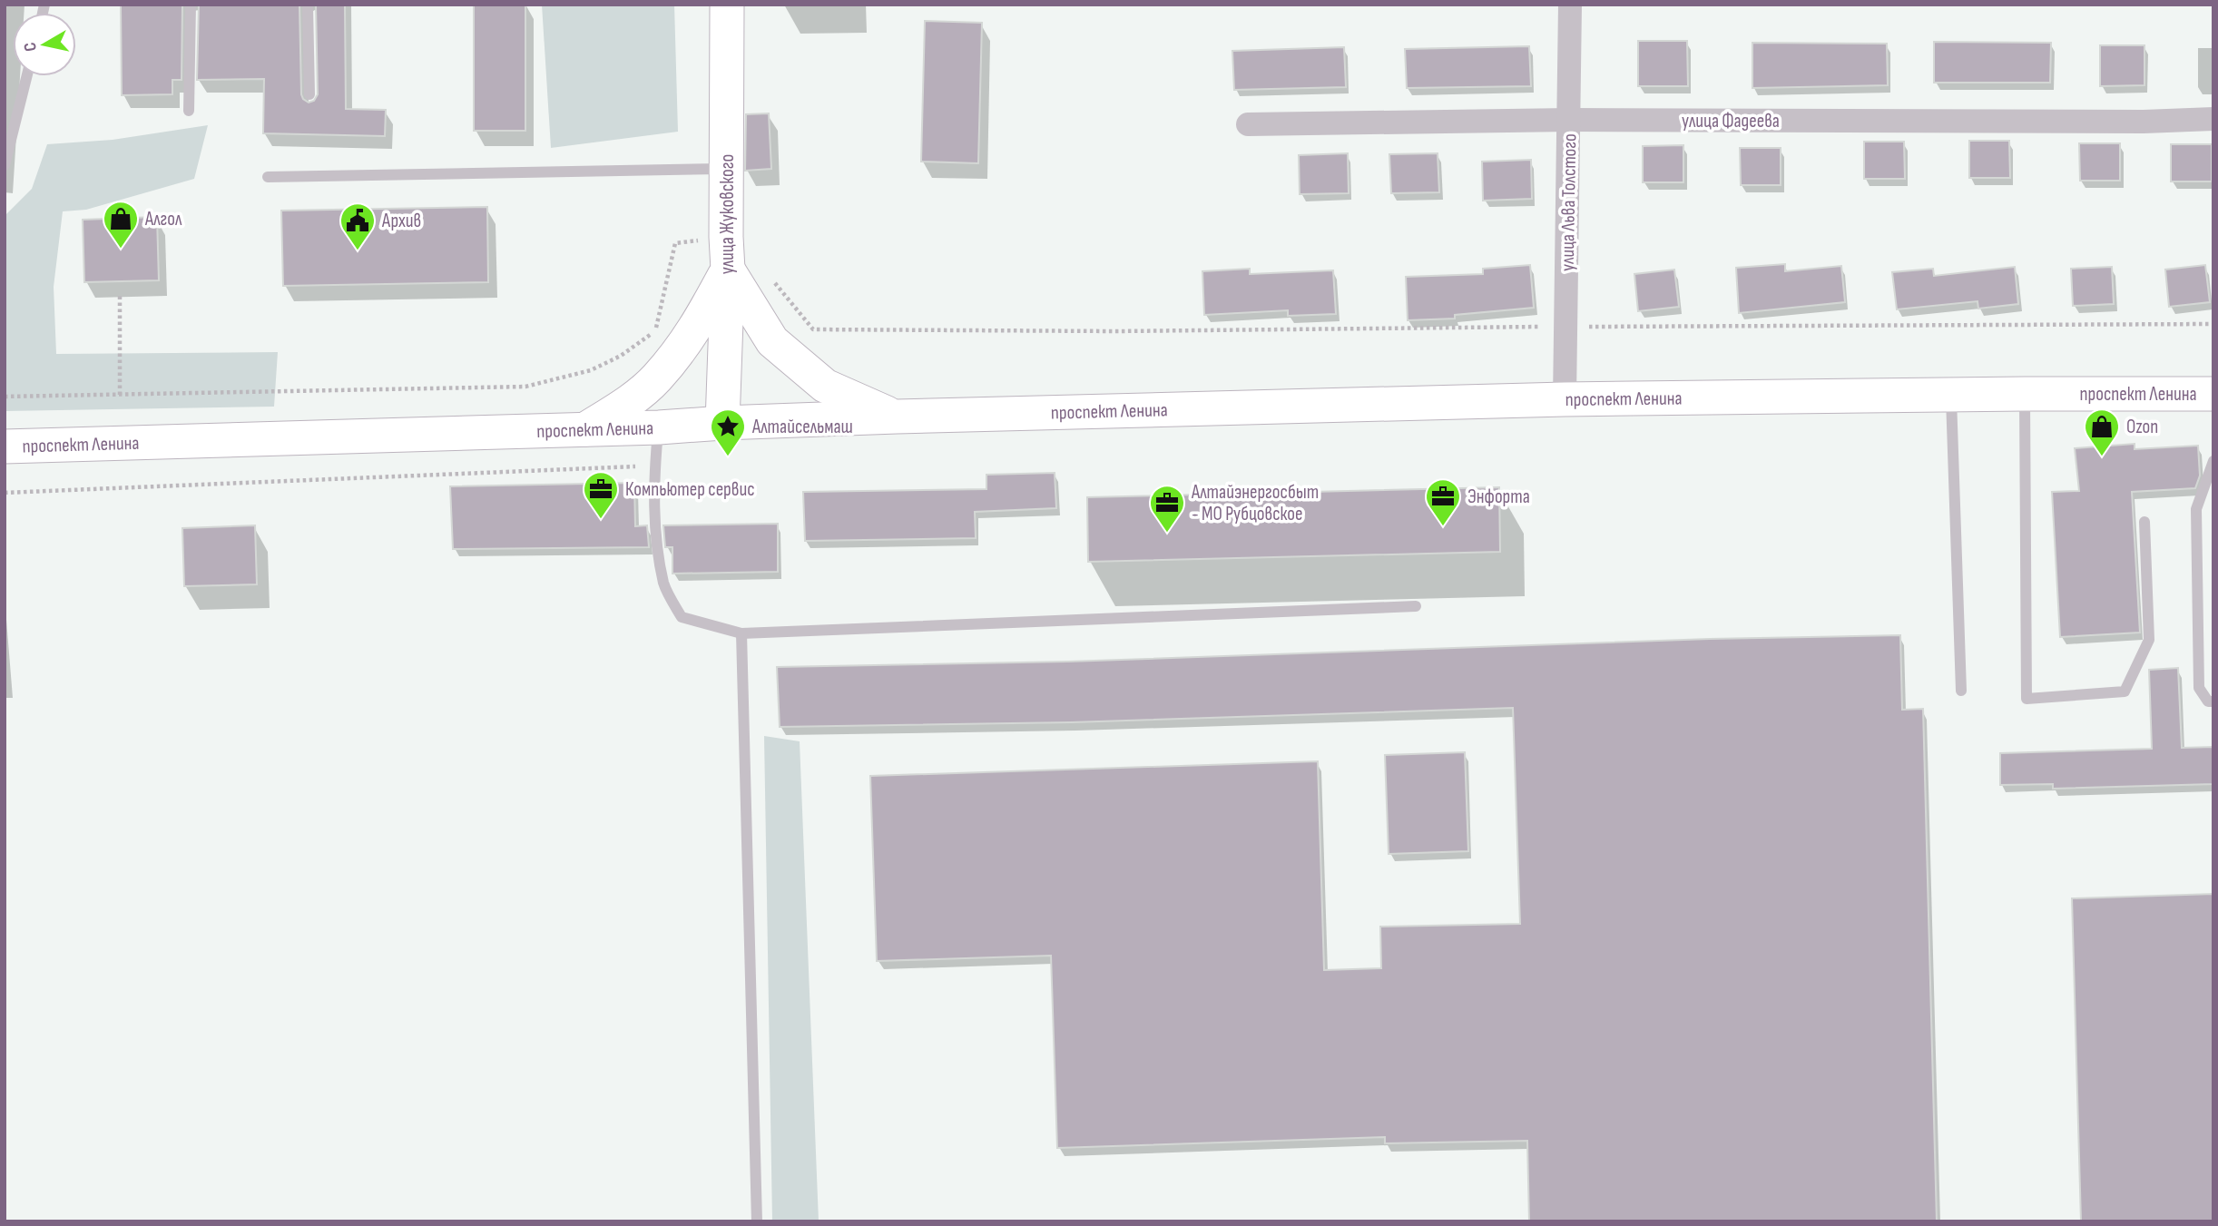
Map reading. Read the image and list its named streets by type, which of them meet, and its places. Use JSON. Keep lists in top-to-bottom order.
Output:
{
  "streets": {
    "street": [
      "улица Фадеева",
      "улица Льва Толстого",
      "улица Жуковского",
      "проспект Ленина"
    ]
  },
  "crossings": [
    ["улица Фадеева", "улица Льва Толстого"],
    ["улица Льва Толстого", "проспект Ленина"],
    ["улица Жуковского", "проспект Ленина"]
  ],
  "places": {
    "shop": ["Алгол", "Ozon"],
    "public building": ["Архив"],
    "place": ["Алтайсельмаш"],
    "office": ["Компьютер сервис", "Энфорта", "Алтайэнергосбыт - МО Рубцовское"]
  },
  "north": "left"
}
